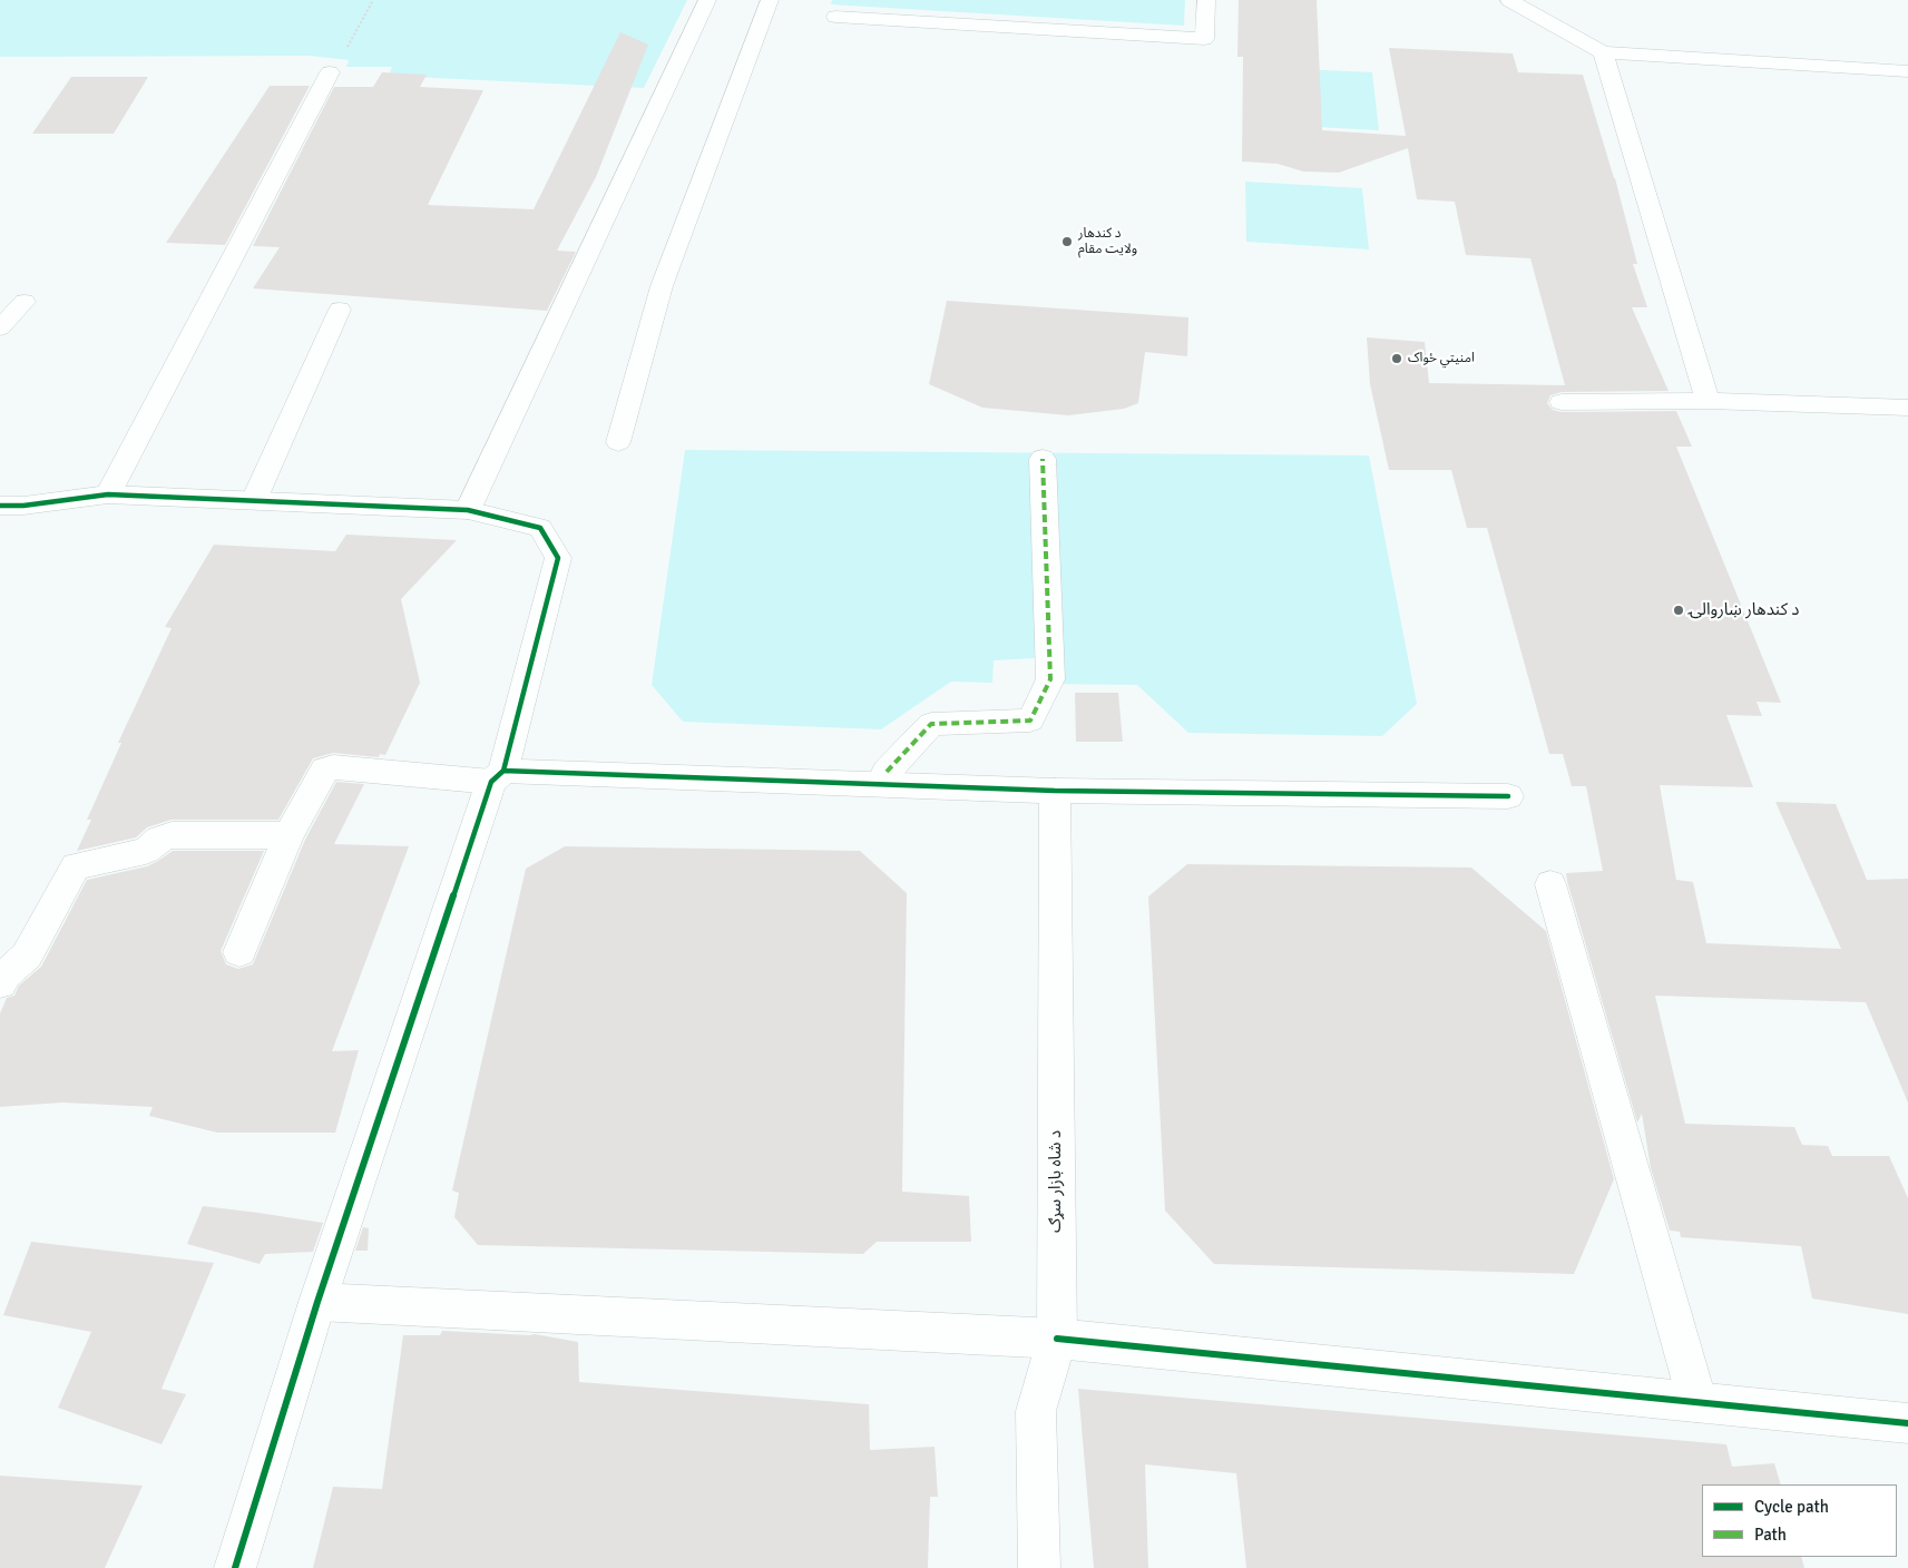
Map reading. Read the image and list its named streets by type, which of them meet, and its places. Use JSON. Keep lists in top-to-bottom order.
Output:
{
  "streets": {
    "street": ["د شاه بازار سړګ"]
  },
  "places": ["د کندهار ولايت مقام", "امنيتي ځواک", "د کندهار ښاروالۍ"],
  "legend": ["Cycle path", "Path"]
}
